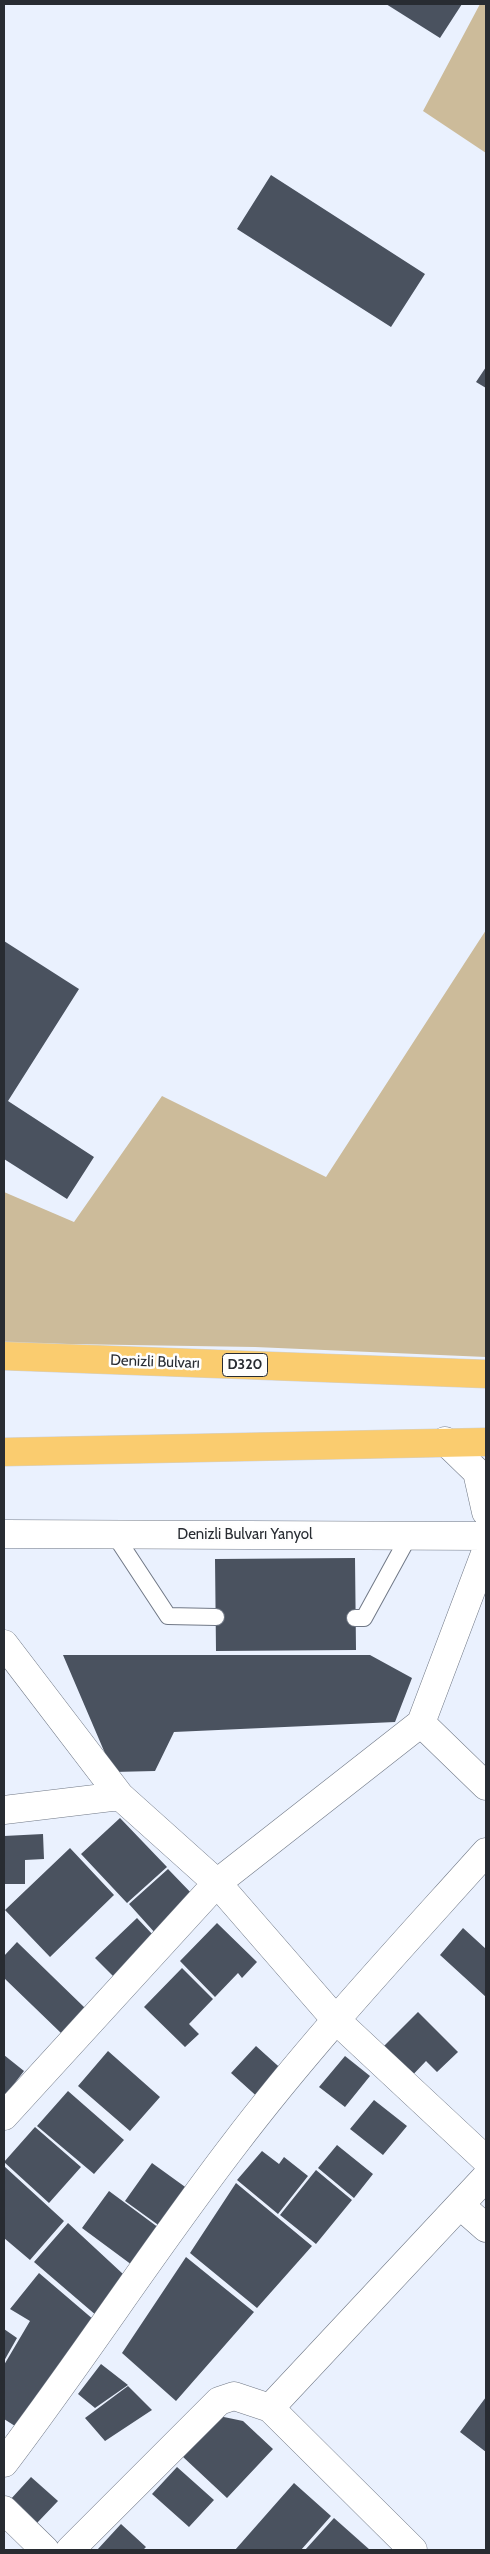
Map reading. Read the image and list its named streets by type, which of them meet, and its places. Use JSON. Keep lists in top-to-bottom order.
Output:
{
  "streets": {
    "highway": ["Denizli Bulvarı", "D320"],
    "street": ["Denizli Bulvarı Yanyol"]
  }
}
